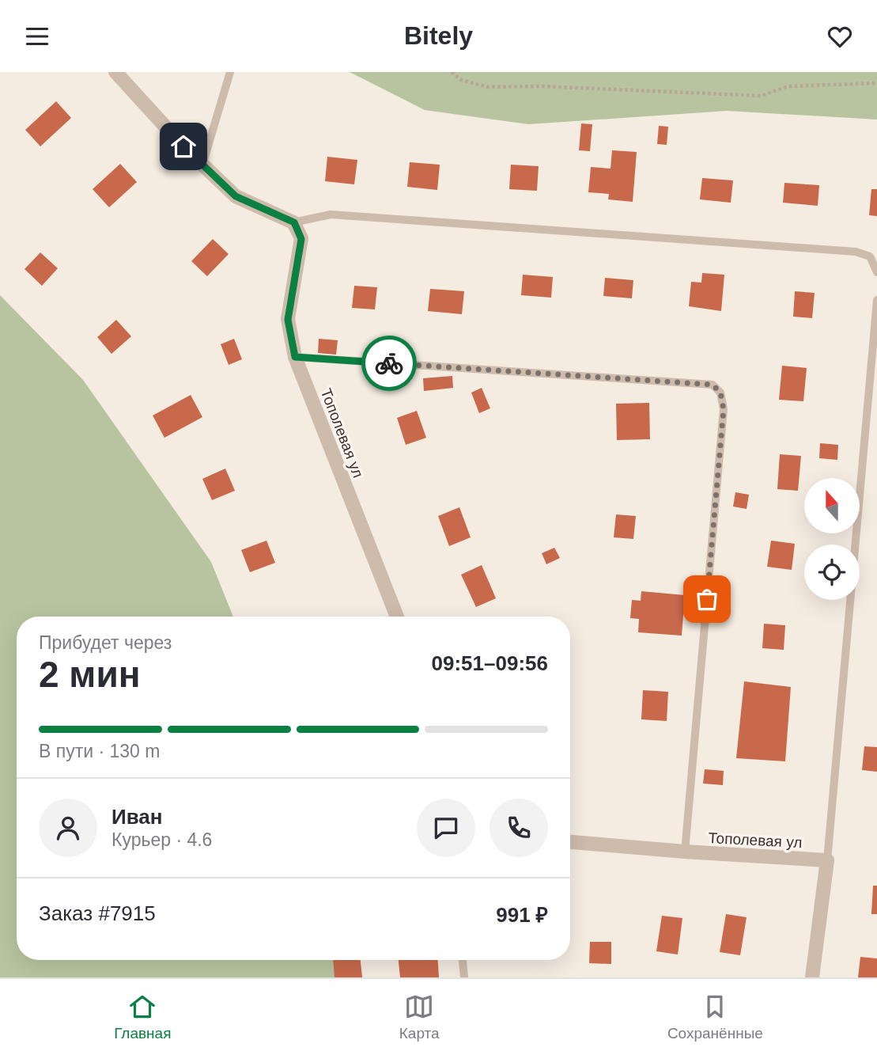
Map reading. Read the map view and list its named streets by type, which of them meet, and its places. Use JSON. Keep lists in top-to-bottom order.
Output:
{
  "streets": {
    "street": ["Тополевая ул"]
  },
  "north": "top",
  "page": {
    "header": "Bitely",
    "heading": ["2 мин", "Прибудет через", "09:51–09:56"],
    "panel": [
      "Иван",
      "Курьер · 4.6",
      "Заказ #7915",
      "991 ₽"
    ],
    "bar": "В пути · 130 m",
    "tabs": ["Главная", "Карта", "Сохранённые"]
  }
}
